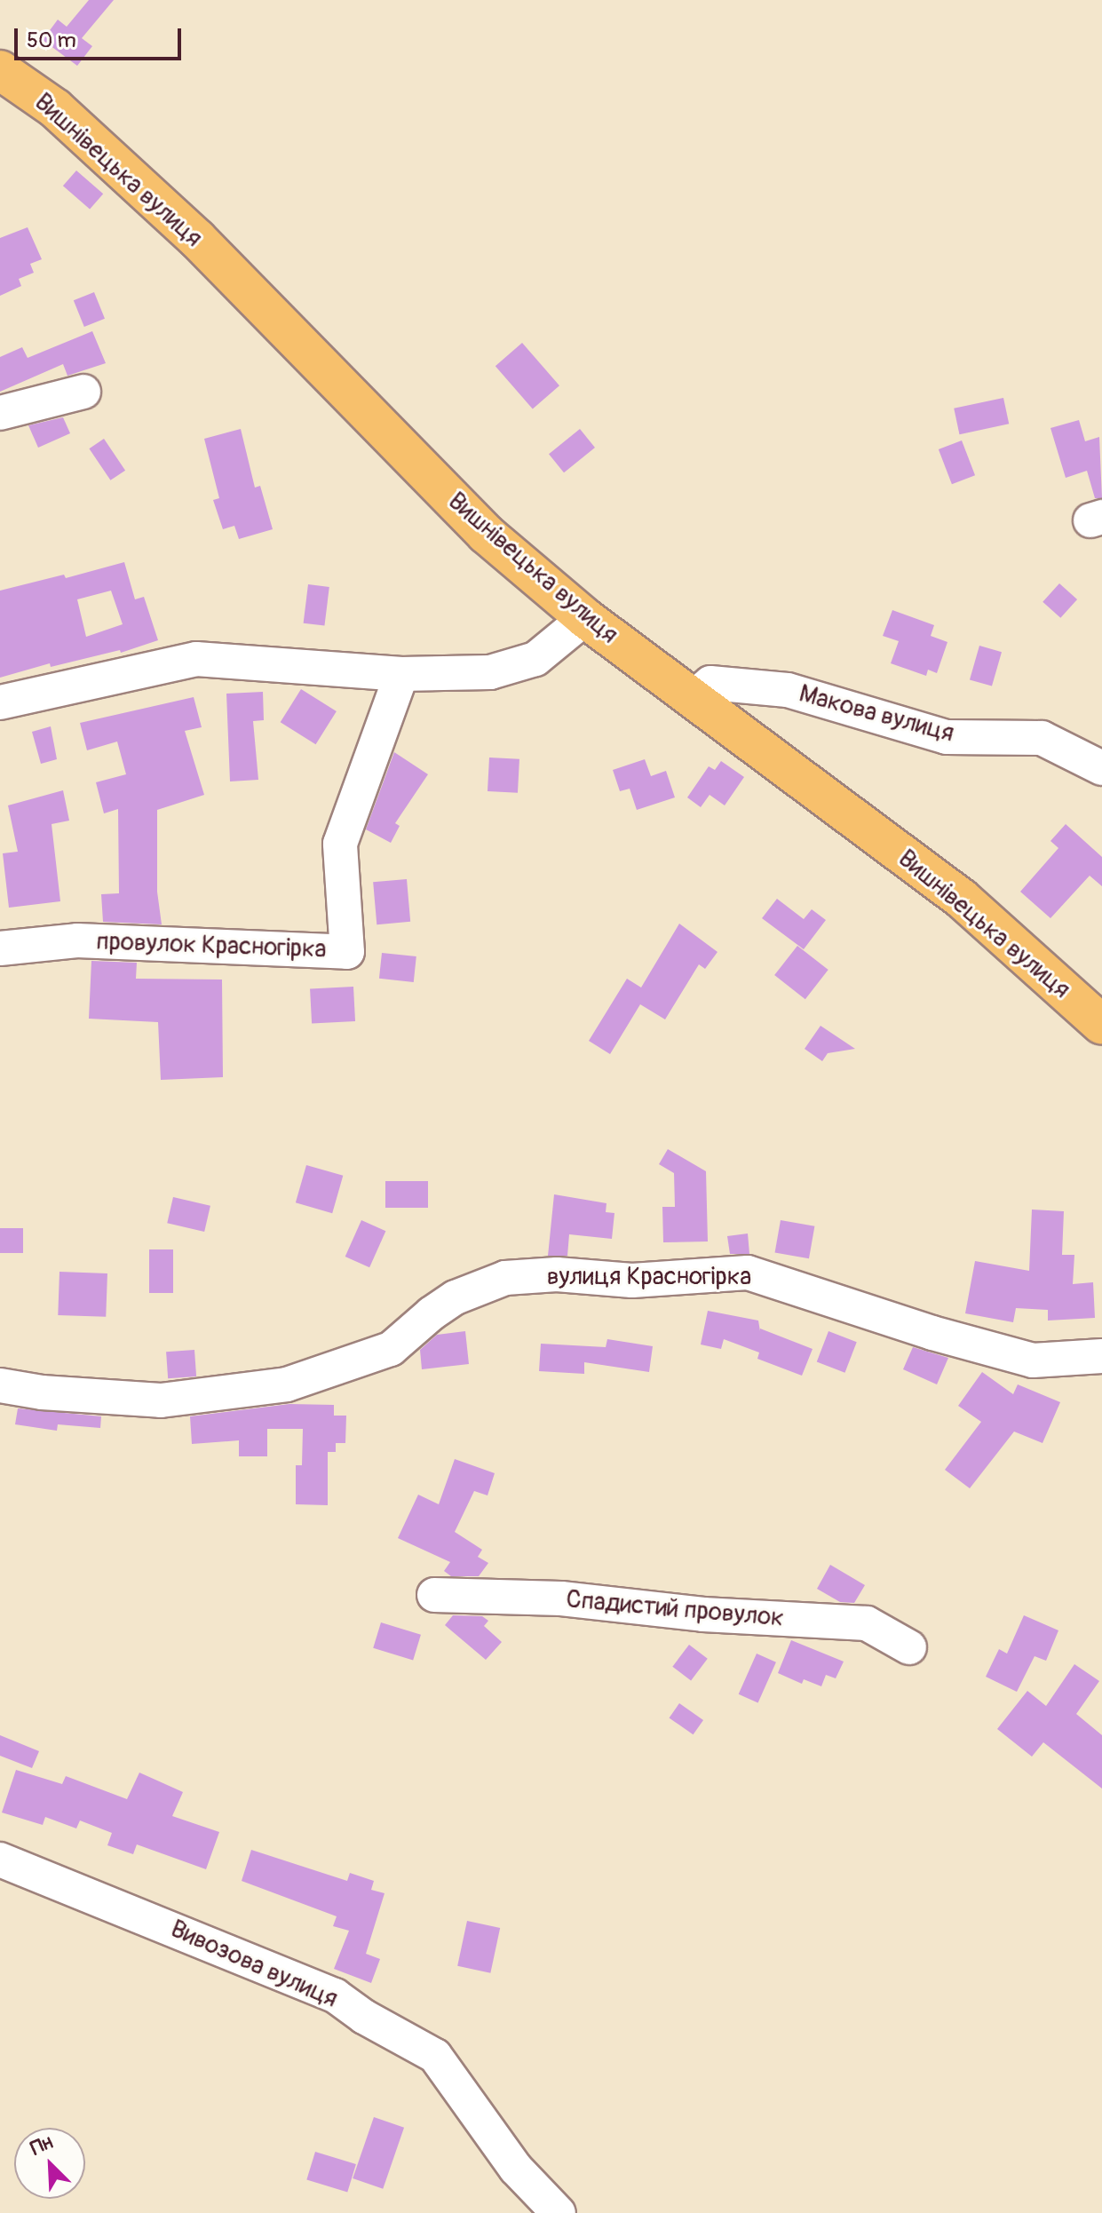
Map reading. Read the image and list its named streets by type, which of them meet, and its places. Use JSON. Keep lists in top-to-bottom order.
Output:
{
  "streets": {
    "main road": ["Вишнівецька вулиця"],
    "street": [
      "Макова вулиця",
      "провулок Красногірка",
      "вулиця Красногірка",
      "Спадистий провулок",
      "Вивозова вулиця"
    ]
  },
  "crossings": [
    ["Вишнівецька вулиця", "Макова вулиця"]
  ],
  "scale_bar": "50 m",
  "north": "top left"
}
